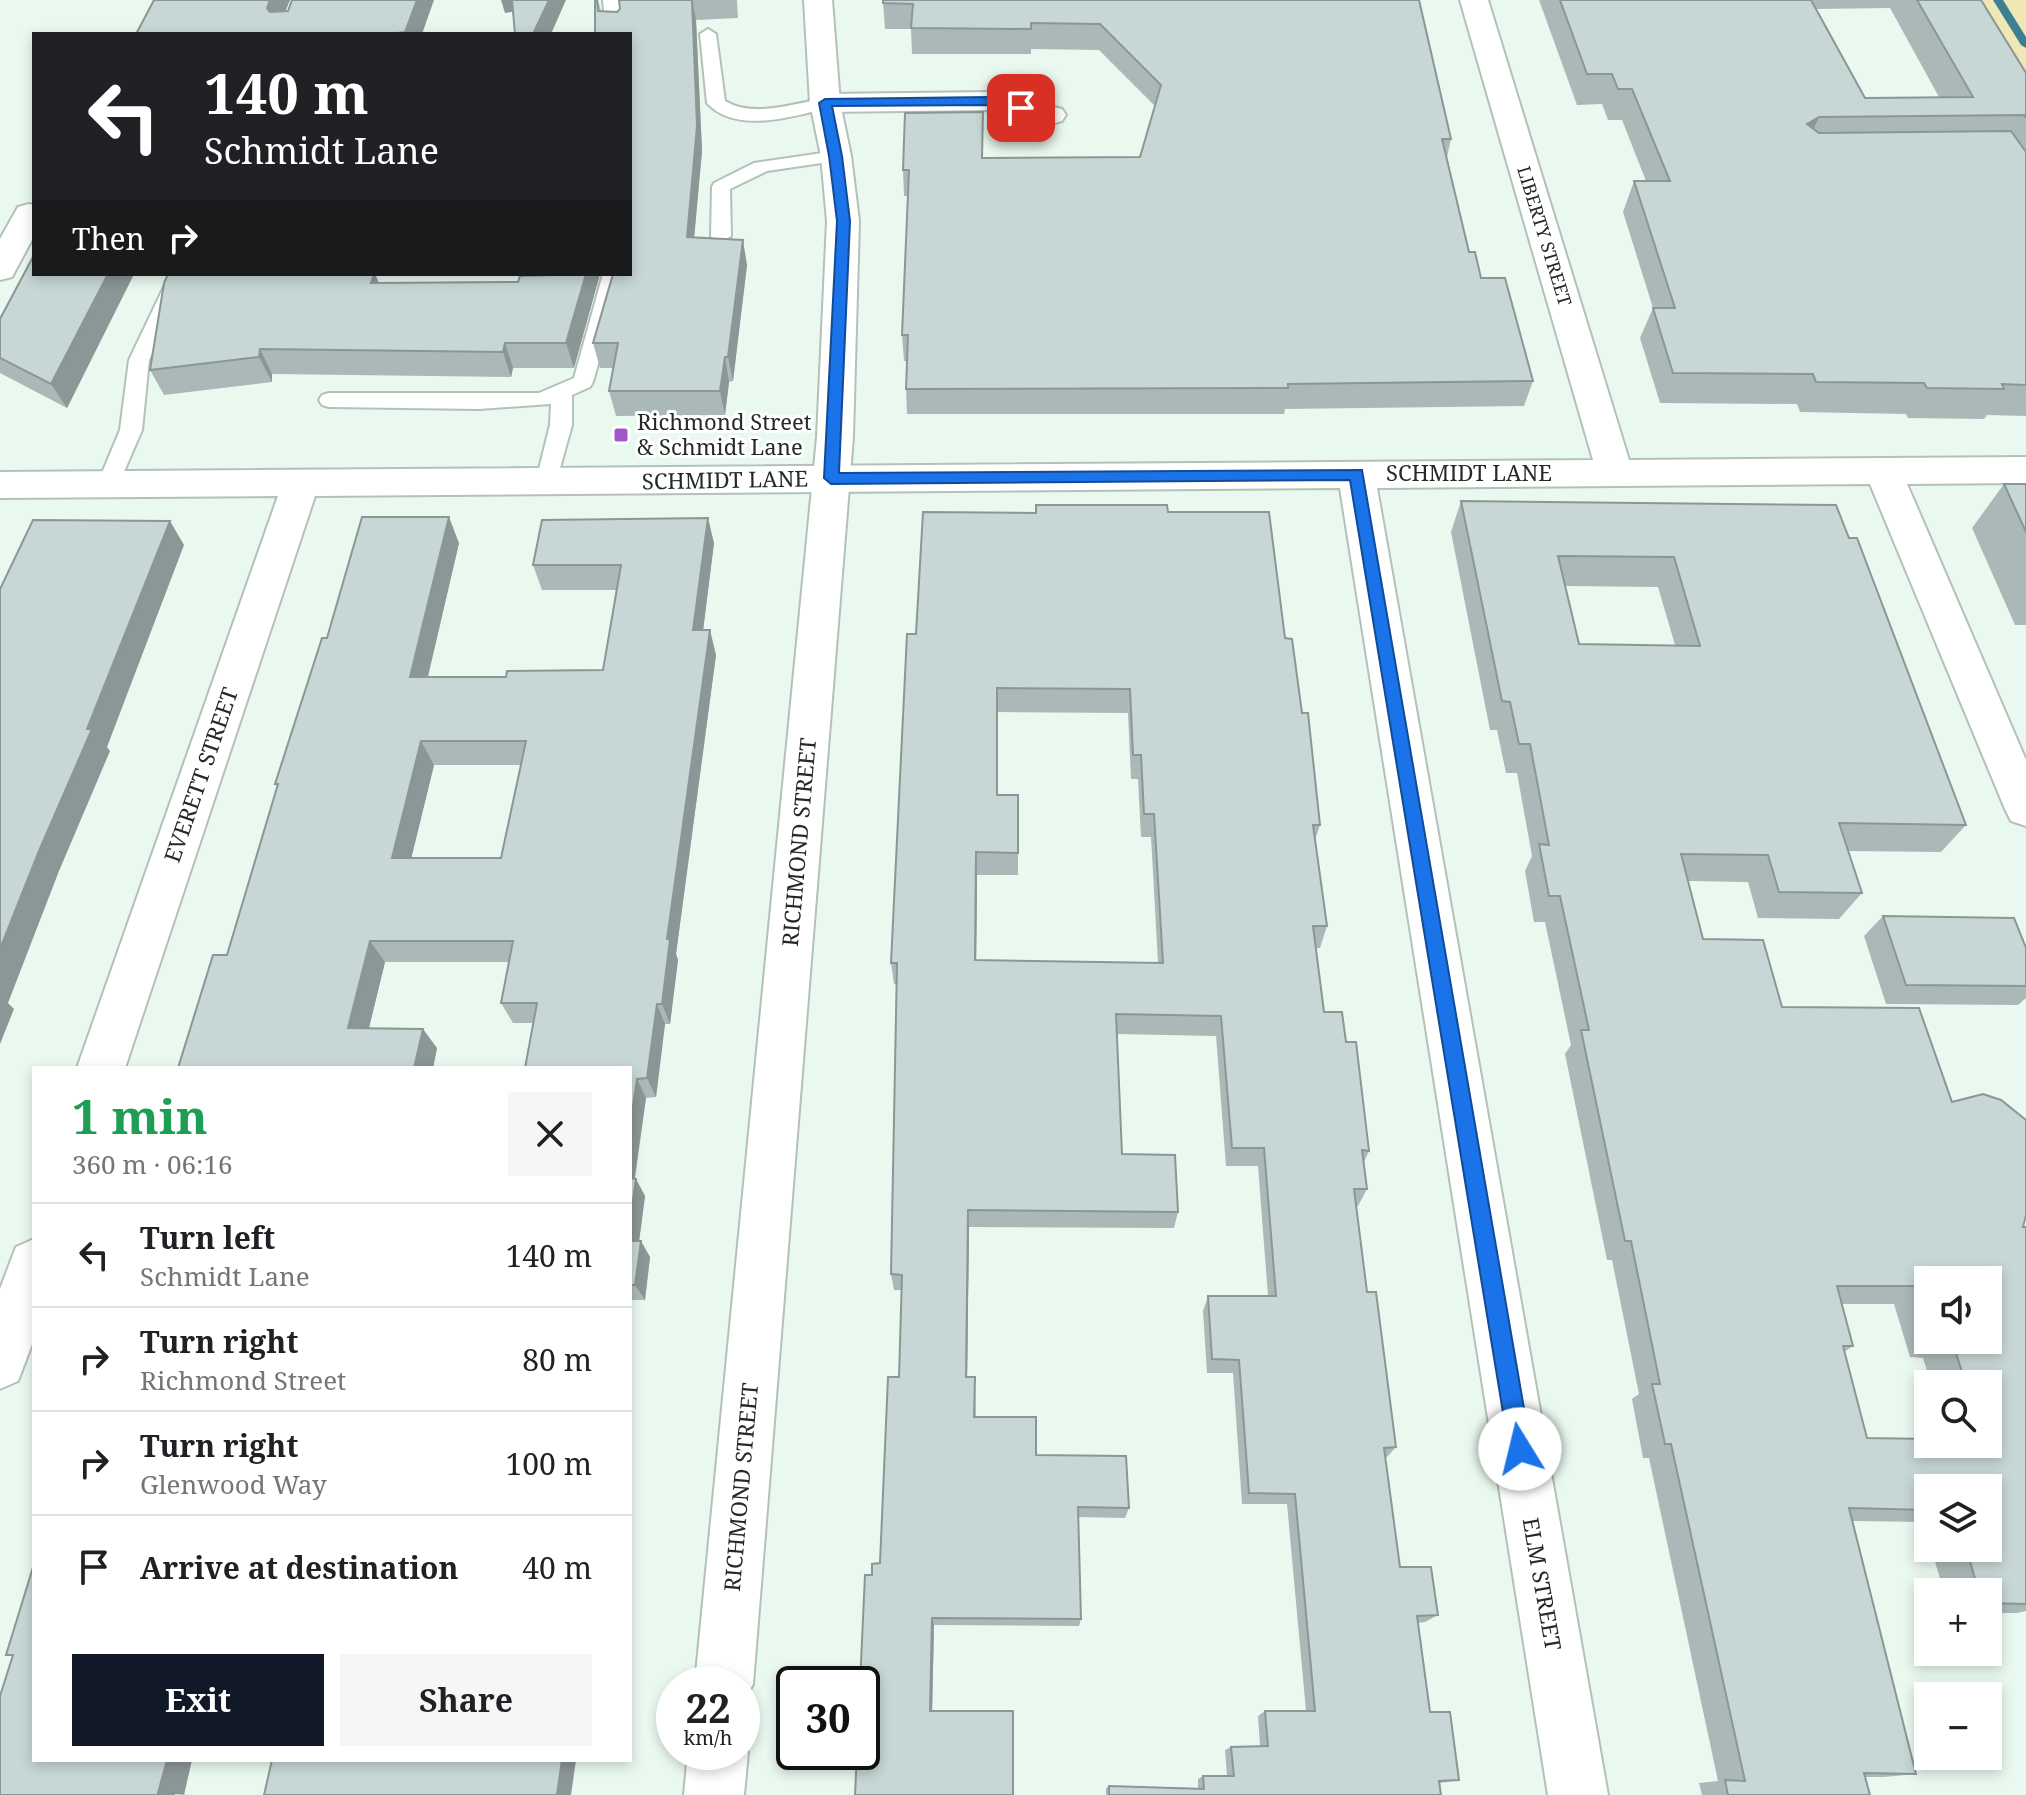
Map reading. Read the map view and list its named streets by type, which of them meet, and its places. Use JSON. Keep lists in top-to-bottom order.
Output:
{
  "streets": {
    "street": [
      "LIBERTY STREET",
      "SCHMIDT LANE",
      "EVERETT STREET",
      "RICHMOND STREET",
      "ELM STREET"
    ]
  },
  "crossings": [
    ["LIBERTY STREET", "SCHMIDT LANE"],
    ["SCHMIDT LANE", "EVERETT STREET"],
    ["SCHMIDT LANE", "RICHMOND STREET"],
    ["SCHMIDT LANE", "ELM STREET"]
  ],
  "places": {
    "transit": ["Richmond Street & Schmidt Lane"]
  },
  "page": {
    "turn": ["140 m", "Schmidt Lane"],
    "then": "Then",
    "heading": ["1 min", "360 m · 06:16"],
    "list": [
      {
        "name": "Turn left",
        "note": "Schmidt Lane",
        "value": "140 m"
      },
      {
        "name": "Turn right",
        "note": "Richmond Street",
        "value": "80 m"
      },
      {
        "name": "Turn right",
        "note": "Glenwood Way",
        "value": "100 m"
      },
      {
        "name": "Arrive at destination",
        "value": "40 m"
      }
    ],
    "map_buttons": ["+", "−"],
    "buttons": ["Exit", "Share"],
    "speed": "22 km/h",
    "limit": "30"
  }
}
